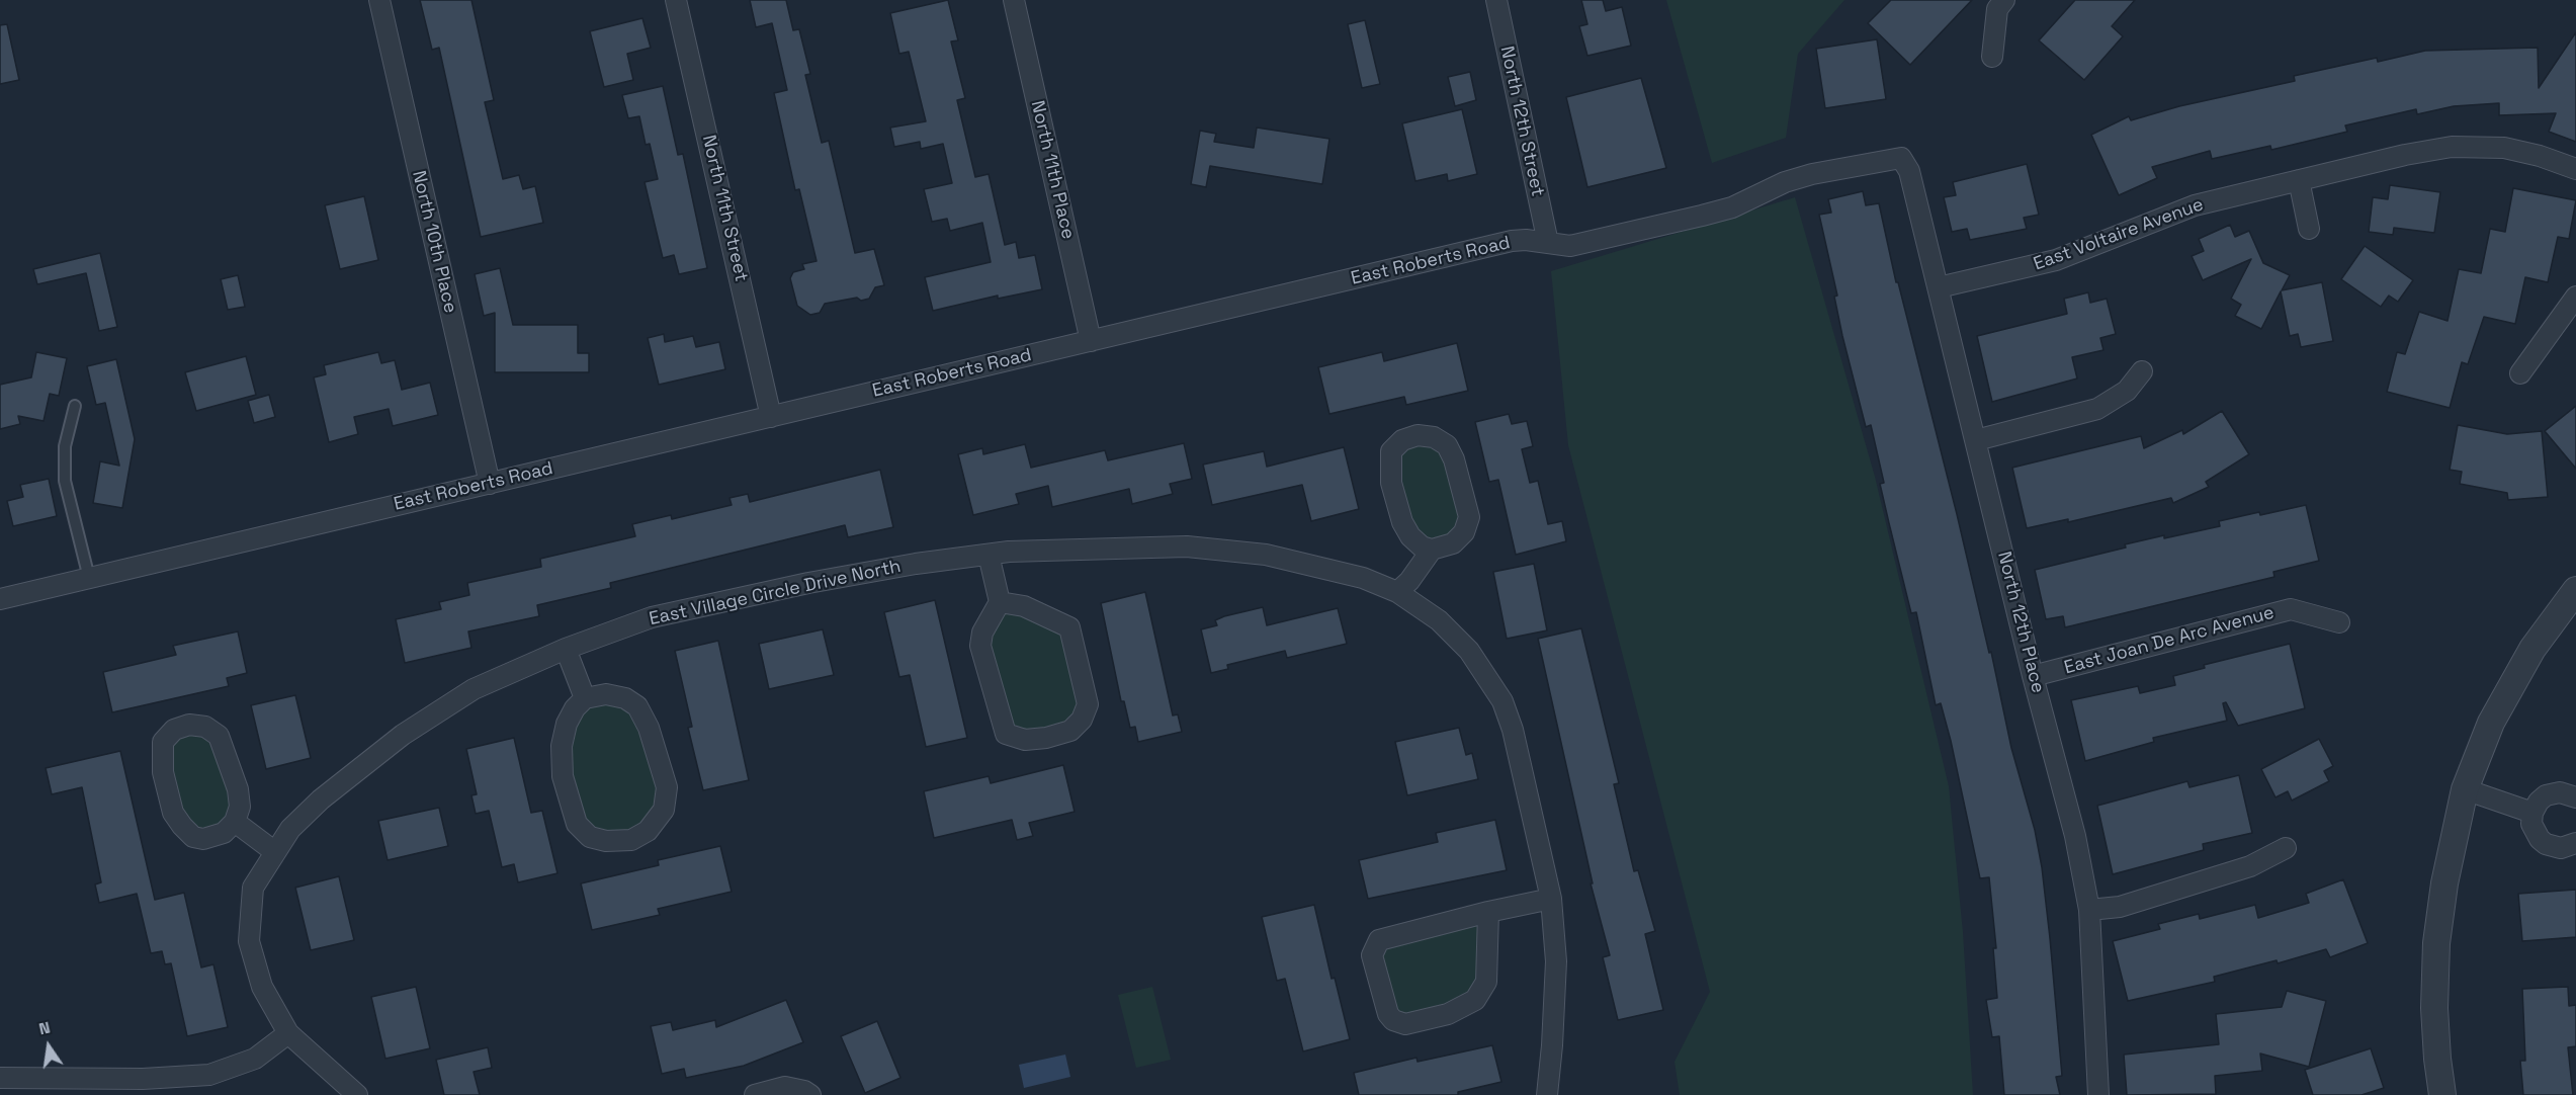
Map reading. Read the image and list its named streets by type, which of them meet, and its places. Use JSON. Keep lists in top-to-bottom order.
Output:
{
  "streets": {
    "street": [
      "North 12th Street",
      "North 11th Place",
      "North 11th Street",
      "East Voltaire Avenue",
      "North 10th Place",
      "East Roberts Road",
      "East Village Circle Drive North",
      "North 12th Place",
      "East Joan De Arc Avenue"
    ]
  },
  "crossings": [
    ["North 12th Street", "East Roberts Road"],
    ["North 11th Place", "East Roberts Road"],
    ["North 11th Street", "East Roberts Road"],
    ["East Voltaire Avenue", "North 12th Place"],
    ["North 10th Place", "East Roberts Road"],
    ["East Roberts Road", "North 12th Place"],
    ["North 12th Place", "East Joan De Arc Avenue"]
  ],
  "north": "top"
}
